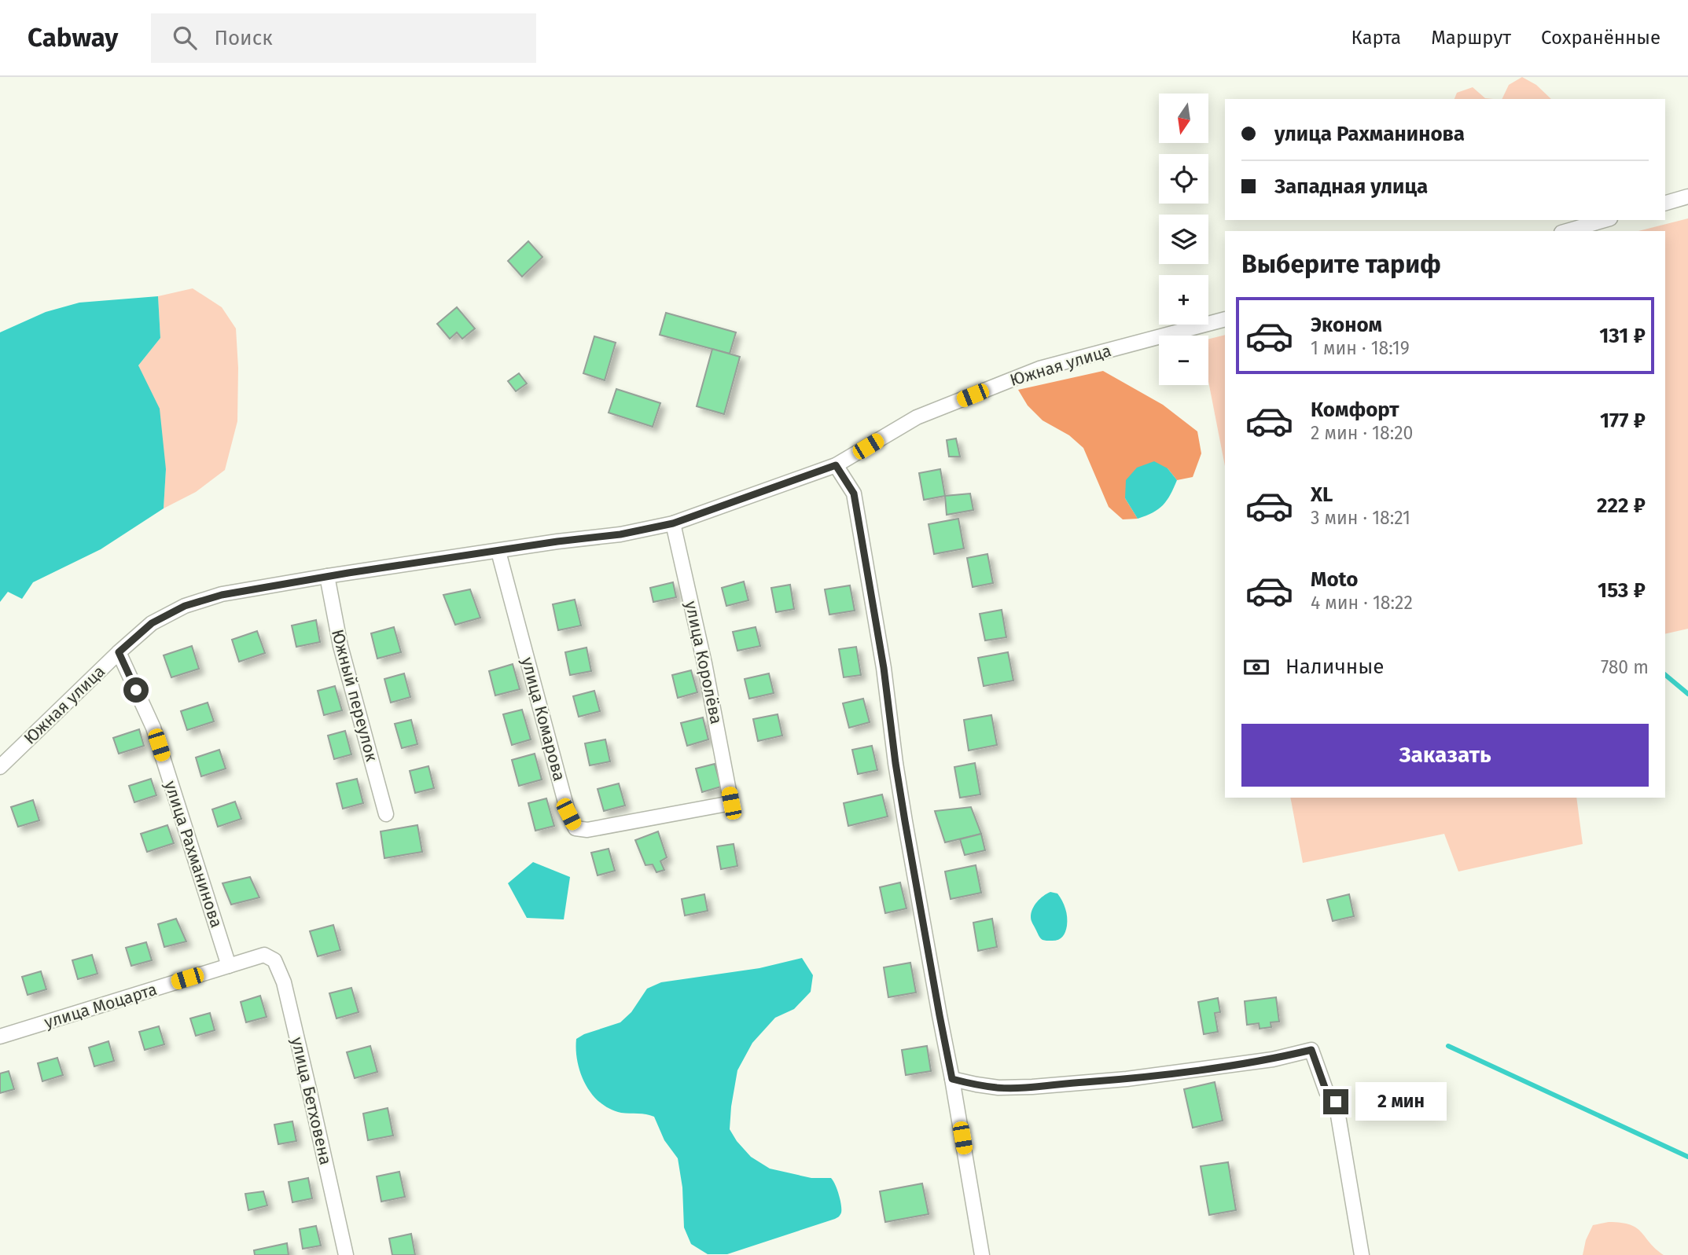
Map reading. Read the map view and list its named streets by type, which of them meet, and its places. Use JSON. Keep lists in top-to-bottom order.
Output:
{
  "streets": {
    "street": [
      "Южная улица",
      "улица Королёва",
      "Южный переулок",
      "улица Комарова",
      "улица Рахманинова",
      "улица Моцарта",
      "улица Бетховена"
    ]
  },
  "crossings": [
    ["Южная улица", "улица Королёва"],
    ["Южная улица", "Южный переулок"],
    ["Южная улица", "улица Комарова"],
    ["Южная улица", "улица Рахманинова"],
    ["улица Королёва", "улица Комарова"],
    ["улица Рахманинова", "улица Моцарта"],
    ["улица Моцарта", "улица Бетховена"]
  ],
  "north": "bottom",
  "page": {
    "header": "Cabway",
    "search": "Поиск",
    "nav": ["Карта", "Маршрут", "Сохранённые"],
    "map_buttons": ["+", "−"],
    "banner": ["улица Рахманинова", "Западная улица"],
    "heading": "Выберите тариф",
    "list": [
      {
        "name": "Эконом",
        "note": "1 мин · 18:19",
        "value": "131 ₽"
      },
      {
        "name": "Комфорт",
        "note": "2 мин · 18:20",
        "value": "177 ₽"
      },
      {
        "name": "XL",
        "note": "3 мин · 18:21",
        "value": "222 ₽"
      },
      {
        "name": "Moto",
        "note": "4 мин · 18:22",
        "value": "153 ₽"
      }
    ],
    "pay": ["Наличные", "780 m"],
    "buttons": "Заказать",
    "bubble": "2 мин"
  }
}
